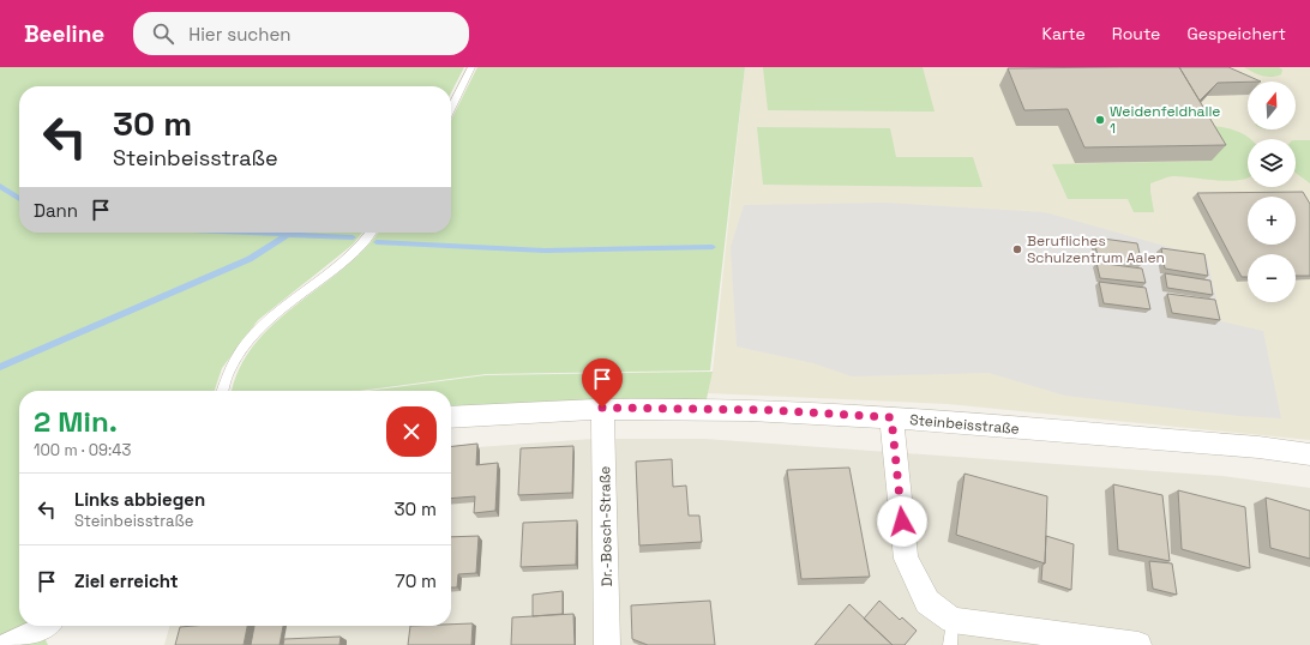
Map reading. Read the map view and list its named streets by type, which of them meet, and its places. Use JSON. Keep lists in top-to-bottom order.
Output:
{
  "streets": {
    "street": ["Steinbeisstraße", "Dr.-Bosch-Straße"]
  },
  "crossings": [
    ["Steinbeisstraße", "Dr.-Bosch-Straße"]
  ],
  "places": ["Weidenfeldhalle 1", "Berufliches Schulzentrum Aalen"],
  "north": "top",
  "page": {
    "header": "Beeline",
    "search": "Hier suchen",
    "nav": ["Karte", "Route", "Gespeichert"],
    "map_buttons": ["+", "−"],
    "turn": ["30 m", "Steinbeisstraße"],
    "then": "Dann",
    "heading": ["2 Min.", "100 m · 09:43"],
    "list": [
      {
        "name": "Links abbiegen",
        "note": "Steinbeisstraße",
        "value": "30 m"
      },
      {
        "name": "Ziel erreicht",
        "value": "70 m"
      }
    ]
  }
}
